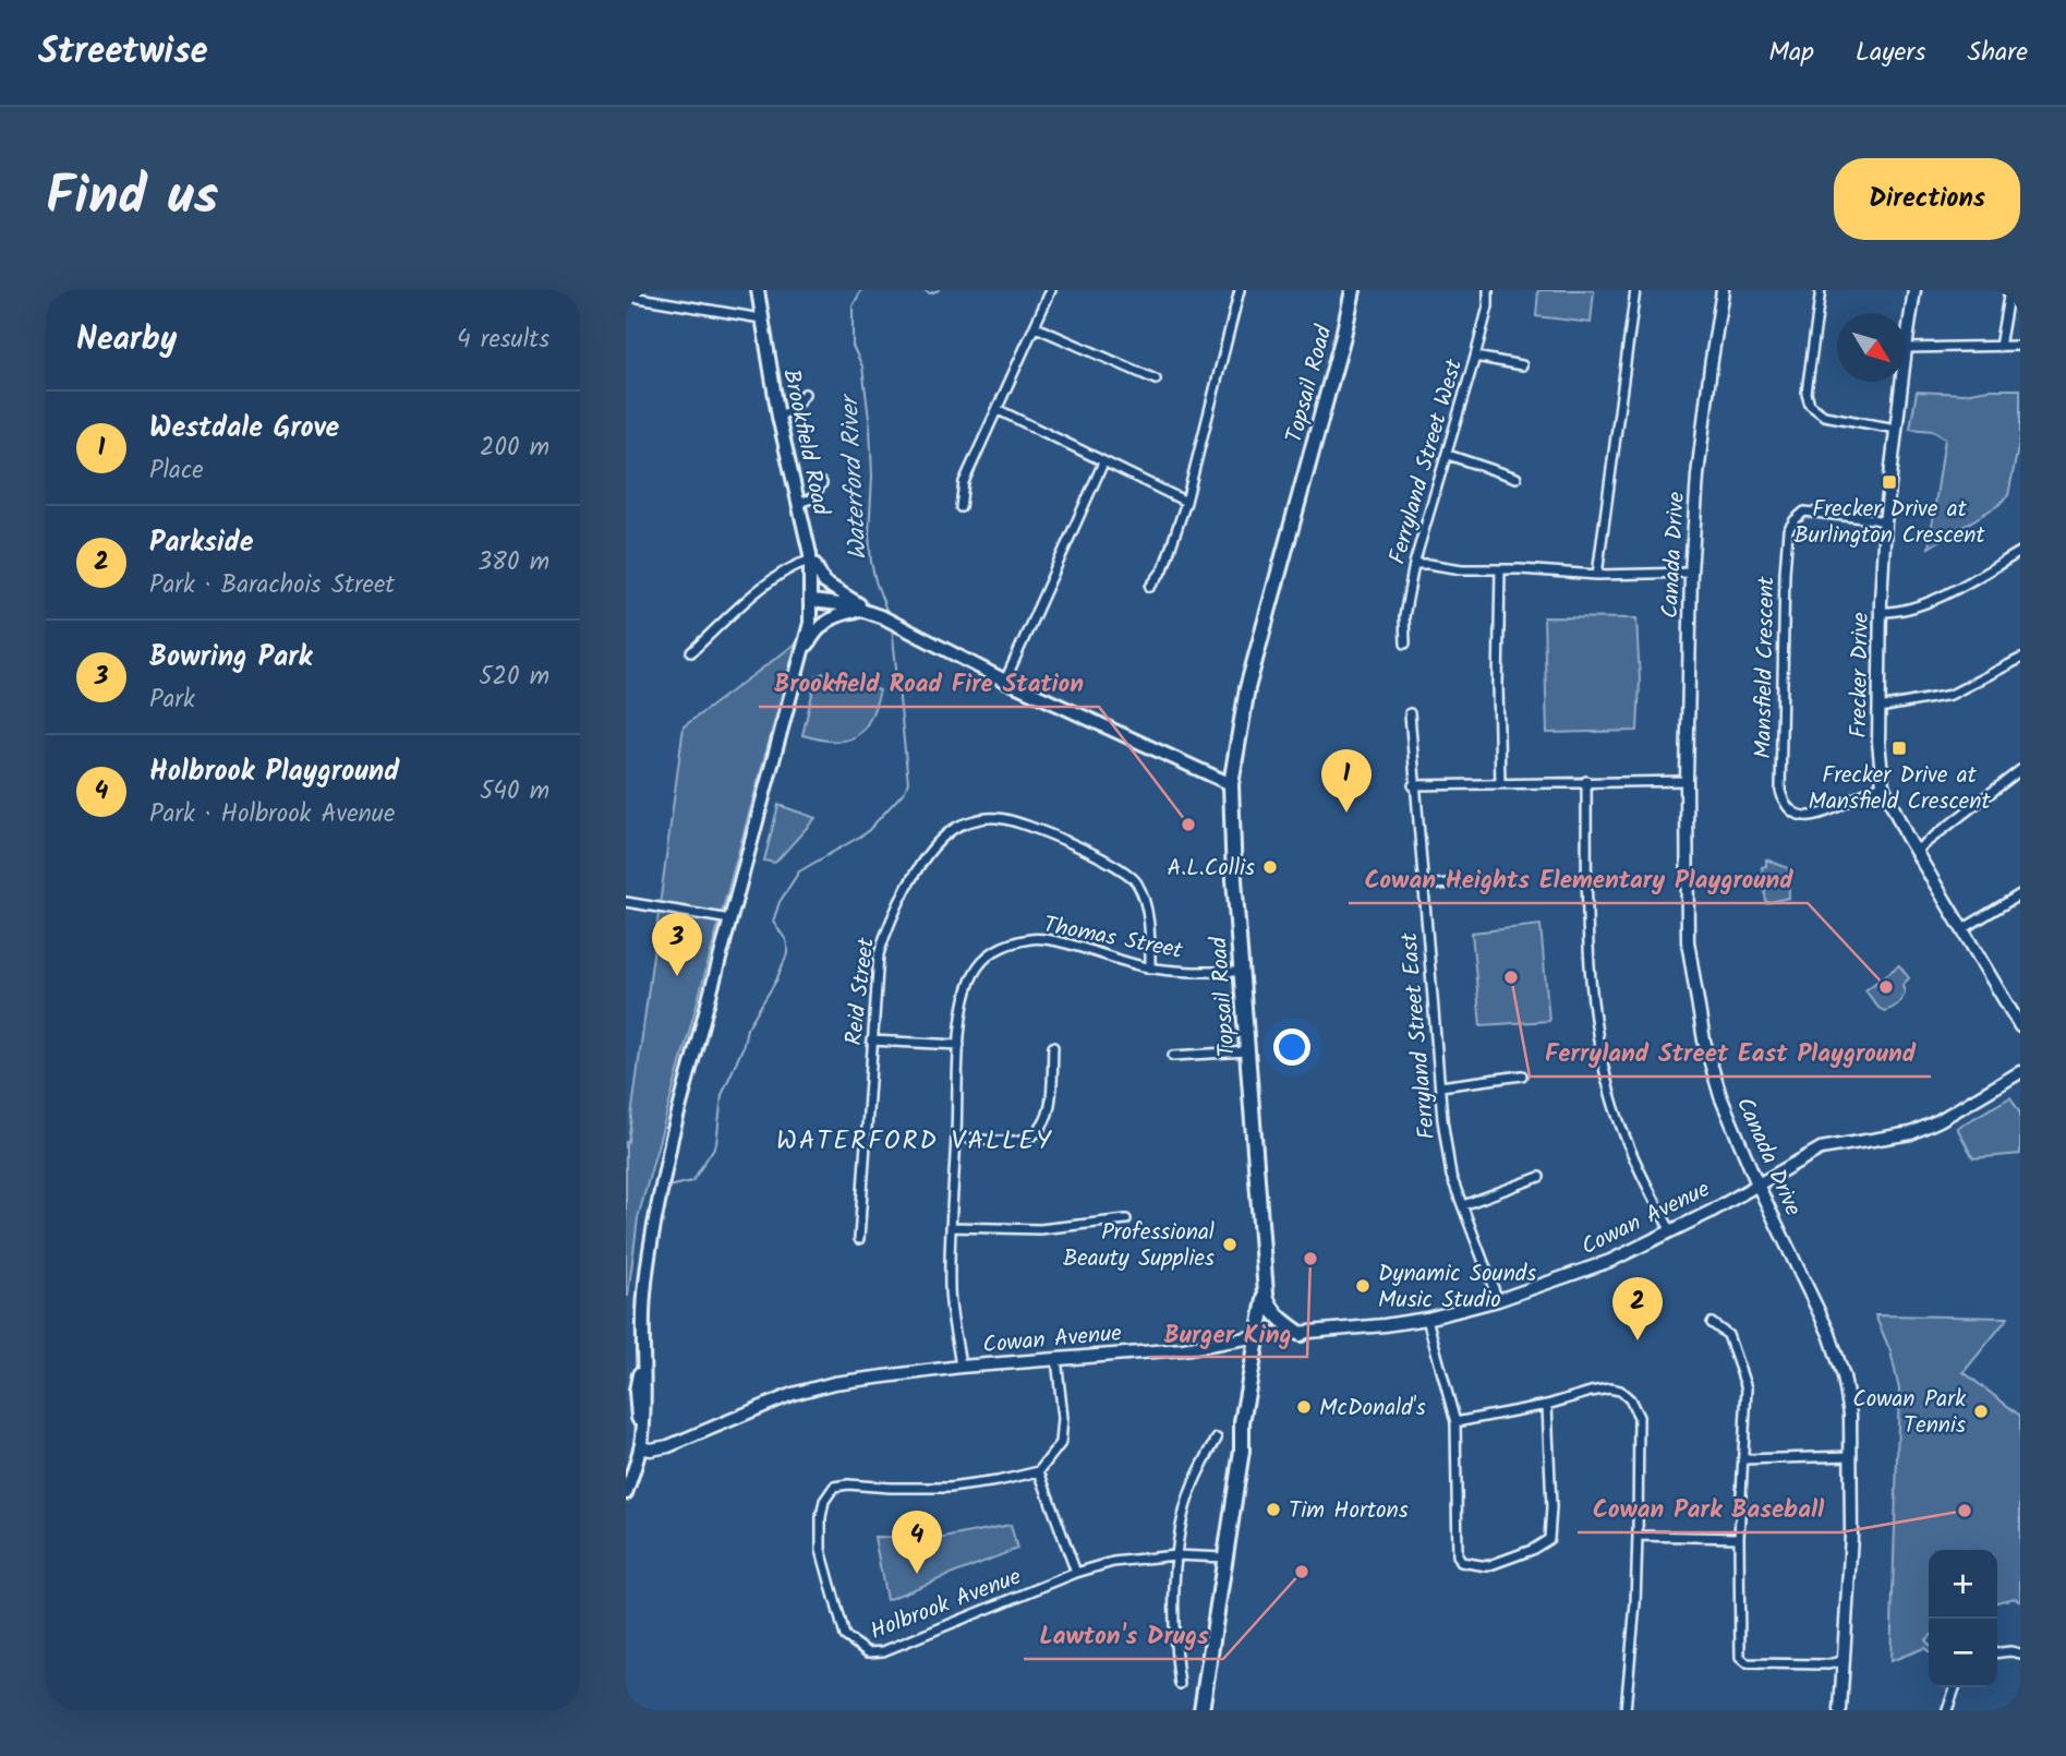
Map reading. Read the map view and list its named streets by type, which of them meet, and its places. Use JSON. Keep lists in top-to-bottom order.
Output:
{
  "streets": {
    "main road": ["Topsail Road", "Brookfield Road"],
    "street": [
      "Ferryland Street West",
      "Canada Drive",
      "Mansfield Crescent",
      "Frecker Drive",
      "Thomas Street",
      "Reid Street",
      "Ferryland Street East",
      "Cowan Avenue",
      "Holbrook Avenue"
    ]
  },
  "crossings": [
    ["Topsail Road", "Thomas Street"],
    ["Topsail Road", "Cowan Avenue"],
    ["Topsail Road", "Holbrook Avenue"],
    ["Brookfield Road", "Cowan Avenue"],
    ["Canada Drive", "Cowan Avenue"],
    ["Mansfield Crescent", "Frecker Drive"],
    ["Thomas Street", "Reid Street"],
    ["Thomas Street", "Cowan Avenue"],
    ["Ferryland Street East", "Cowan Avenue"]
  ],
  "districts": ["WATERFORD VALLEY"],
  "water": ["Waterford River"],
  "places": {
    "transit": ["Frecker Drive at Burlington Crescent", "Frecker Drive at Mansfield Crescent"],
    "other": [
      "Brookfield Road Fire Station",
      "A.L.Collis",
      "Ferryland Street East Playground",
      "Cowan Heights Elementary Playground",
      "Professional Beauty Supplies",
      "Burger King",
      "Dynamic Sounds Music Studio",
      "McDonald's",
      "Cowan Park Tennis",
      "Tim Hortons",
      "Cowan Park Baseball",
      "Lawton's Drugs"
    ]
  },
  "north": "bottom right",
  "page": {
    "header": "Streetwise",
    "nav": ["Map", "Layers", "Share"],
    "title": "Find us",
    "buttons": "Directions",
    "heading": ["Nearby", "4 results"],
    "list": [
      {
        "mark": "1",
        "name": "Westdale Grove",
        "note": "Place",
        "value": "200 m"
      },
      {
        "mark": "2",
        "name": "Parkside",
        "note": "Park · Barachois Street",
        "value": "380 m"
      },
      {
        "mark": "3",
        "name": "Bowring Park",
        "note": "Park",
        "value": "520 m"
      },
      {
        "mark": "4",
        "name": "Holbrook Playground",
        "note": "Park · Holbrook Avenue",
        "value": "540 m"
      }
    ],
    "pins": [
      "1",
      "3",
      "2",
      "4"
    ],
    "map_buttons": ["+", "−"]
  }
}
